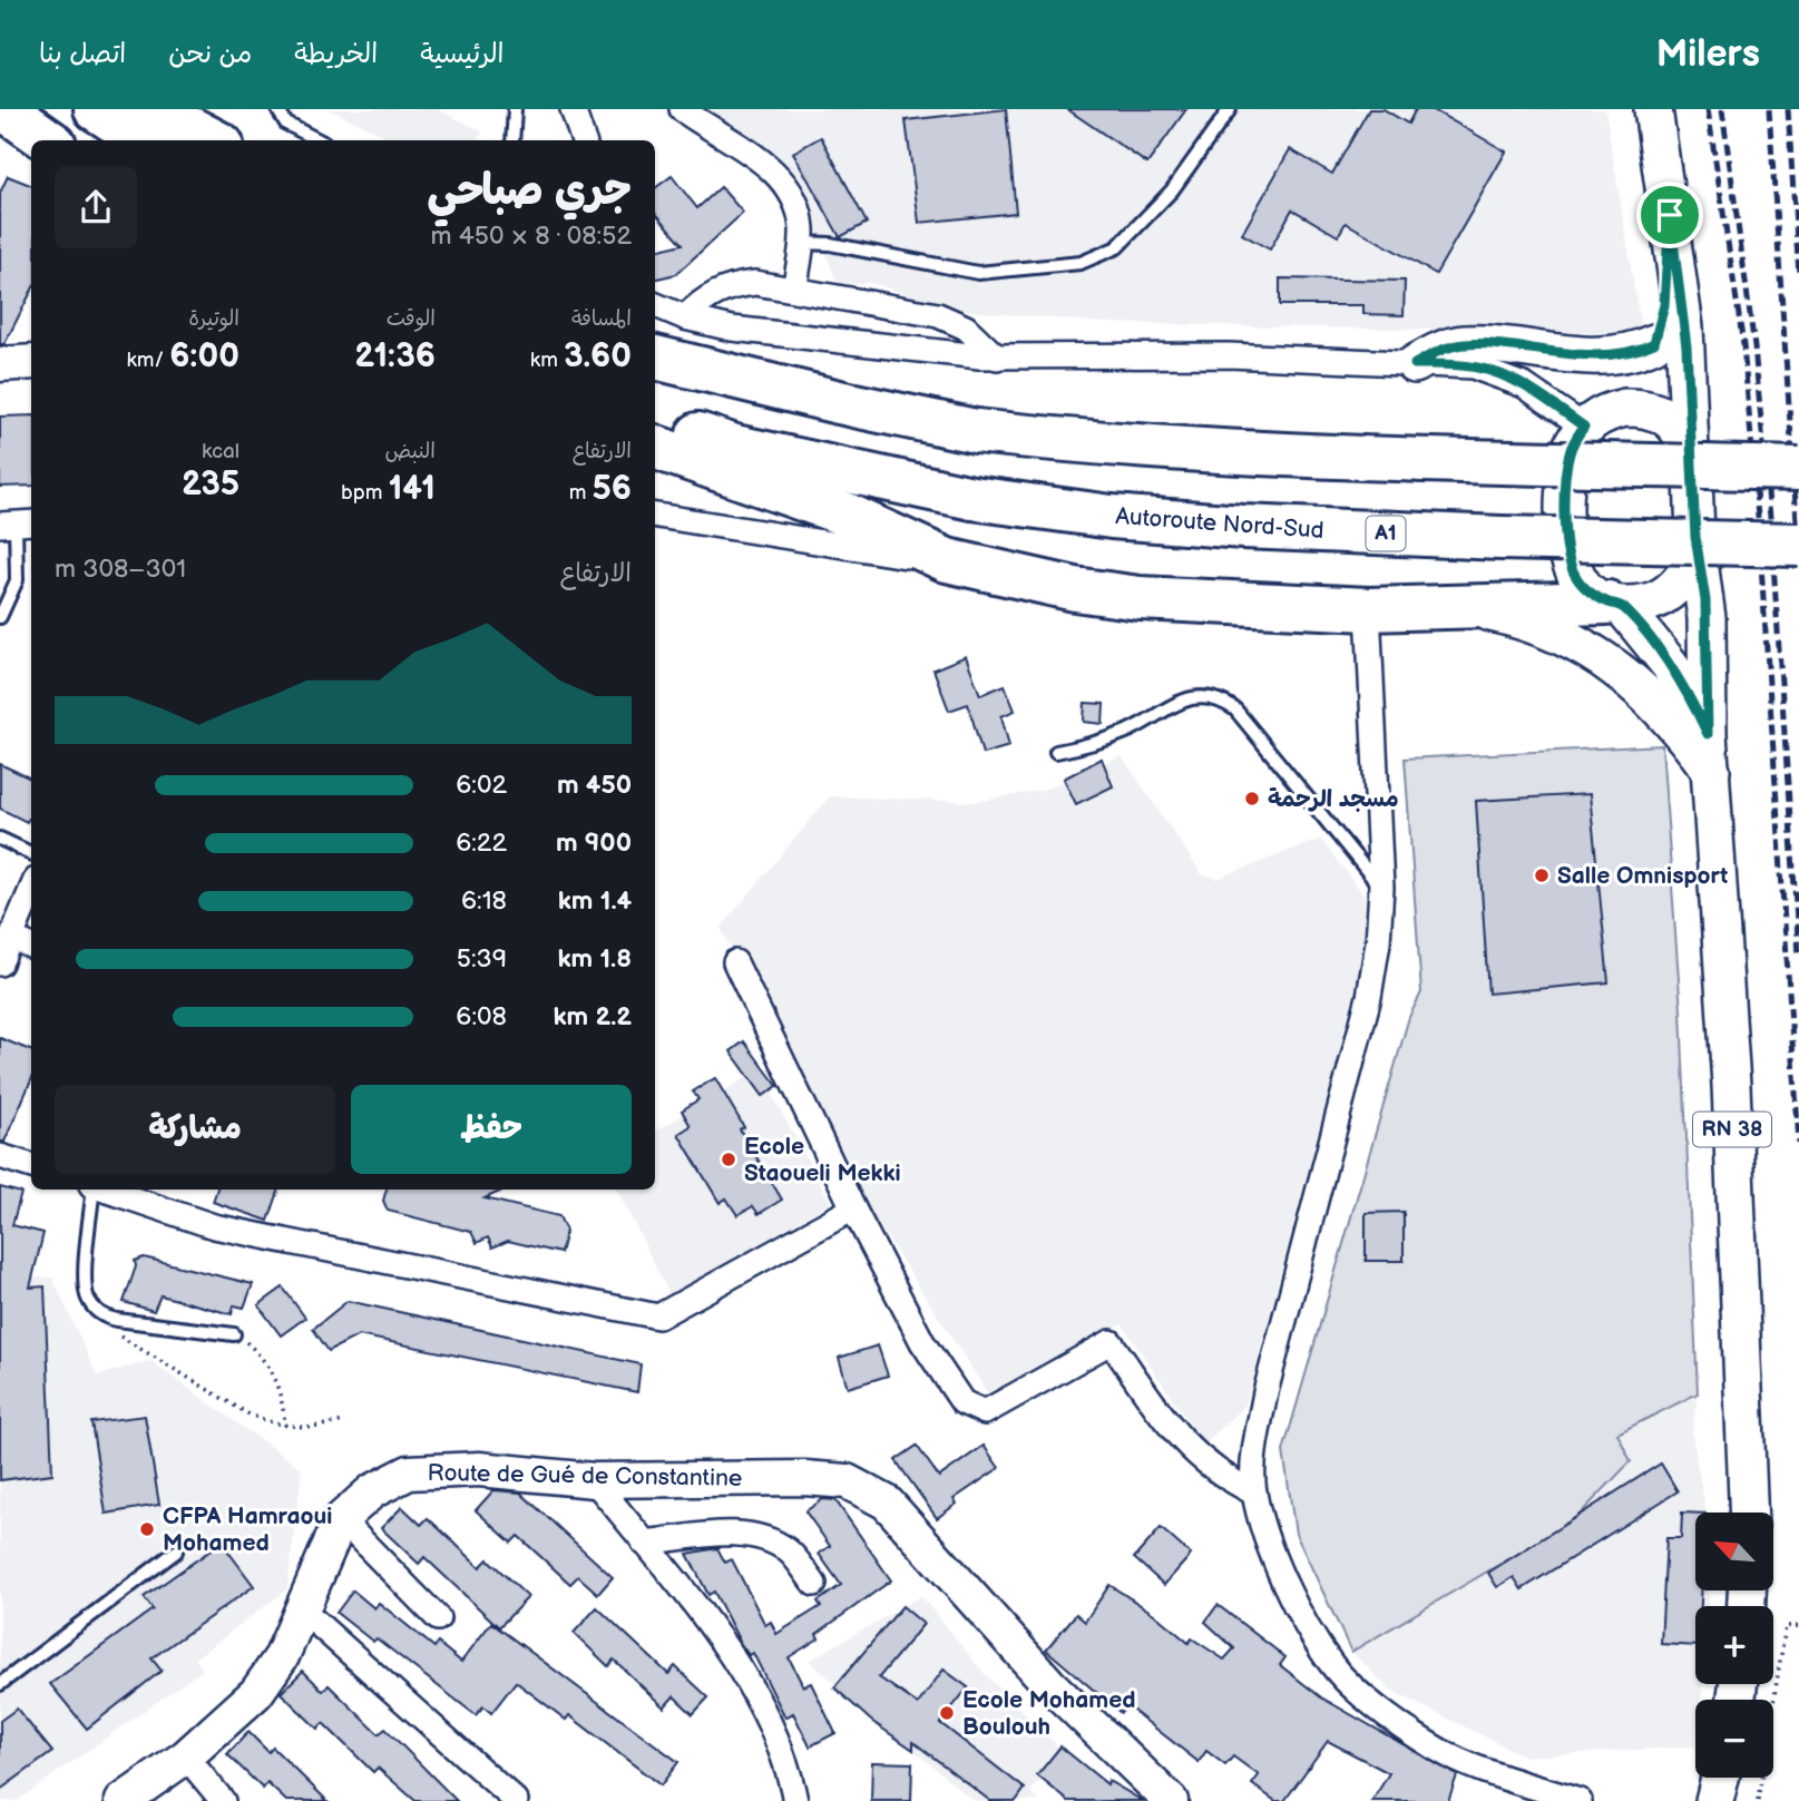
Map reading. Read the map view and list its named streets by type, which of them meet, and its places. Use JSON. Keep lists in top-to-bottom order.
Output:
{
  "streets": {
    "highway": ["Autoroute Nord-Sud", "A1"],
    "main road": ["RN 38", "Route de Gué de Constantine"]
  },
  "places": [
    "مسجد الرحمة",
    "Salle Omnisport",
    "Ecole Staoueli Mekki",
    "CFPA Hamraoui Mohamed",
    "Ecole Mohamed Boulouh"
  ],
  "north": "top left",
  "page": {
    "header": "Milers",
    "nav": [
      "الرئيسية",
      "الخريطة",
      "من نحن",
      "اتصل بنا"
    ],
    "heading": ["جري صباحي", "08:52 · 8 × 450 m"],
    "stats": [
      ["المسافة", "3.60 km"],
      ["الوقت", "21:36"],
      ["الوتيرة", "6:00 /km"],
      ["الارتفاع", "56 m"],
      ["النبض", "141 bpm"],
      ["kcal", "235"]
    ],
    "chart": ["الارتفاع", "301–308 m"],
    "list": [
      {
        "name": "450 m",
        "note": "6:02"
      },
      {
        "name": "900 m",
        "note": "6:22"
      },
      {
        "name": "1.4 km",
        "note": "6:18"
      },
      {
        "name": "1.8 km",
        "note": "5:39"
      },
      {
        "name": "2.2 km",
        "note": "6:08"
      }
    ],
    "buttons": ["حفظ", "مشاركة"],
    "map_buttons": ["+", "−"]
  }
}
